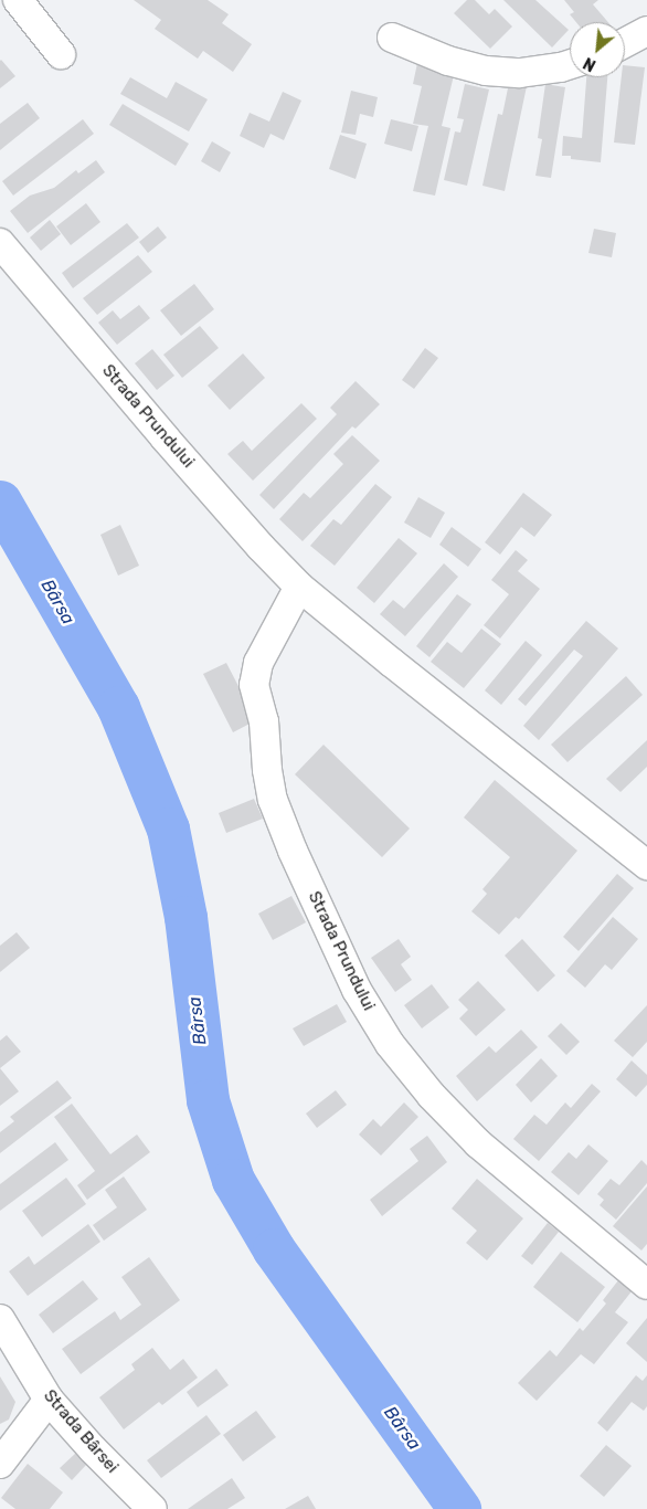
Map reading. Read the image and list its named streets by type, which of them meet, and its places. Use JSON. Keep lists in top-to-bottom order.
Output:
{
  "streets": {
    "street": ["Strada Prundului", "Strada Bârsei"]
  },
  "water": ["Bârsa"],
  "north": "bottom left"
}
